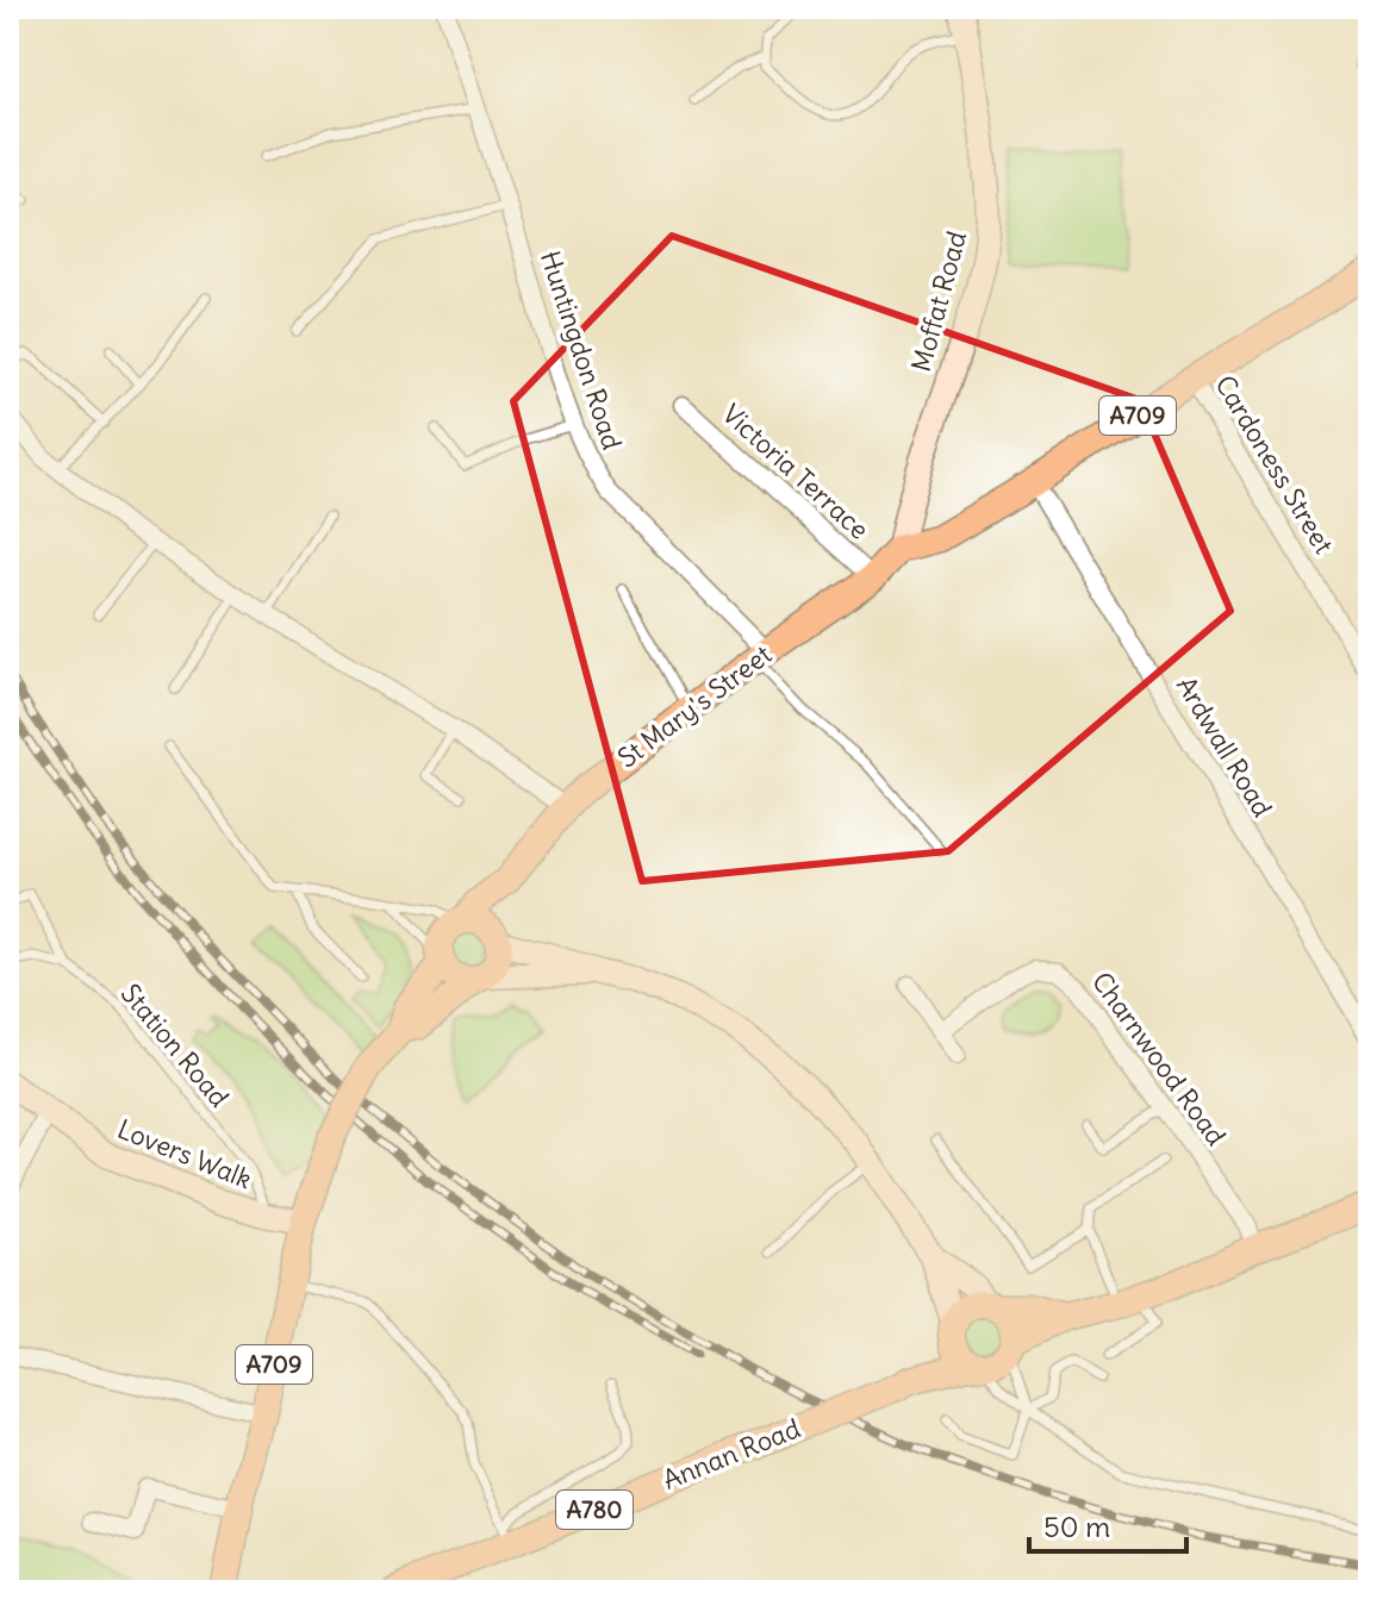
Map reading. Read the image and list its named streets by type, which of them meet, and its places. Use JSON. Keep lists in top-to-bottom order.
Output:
{
  "streets": {
    "main road": [
      "A709",
      "St Mary's Street",
      "Annan Road",
      "A780"
    ],
    "street": [
      "Moffat Road",
      "Huntingdon Road",
      "Cardoness Street",
      "Victoria Terrace",
      "Ardwall Road",
      "Charnwood Road",
      "Lovers Walk"
    ],
    "lane": ["Station Road"]
  },
  "crossings": [
    ["Moffat Road", "A709"],
    ["Moffat Road", "St Mary's Street"],
    ["Huntingdon Road", "St Mary's Street"],
    ["A709", "Cardoness Street"],
    ["A709", "St Mary's Street"],
    ["A709", "Ardwall Road"],
    ["A709", "Lovers Walk"],
    ["Victoria Terrace", "St Mary's Street"],
    ["Station Road", "Lovers Walk"]
  ],
  "scale_bar": "50 m"
}
